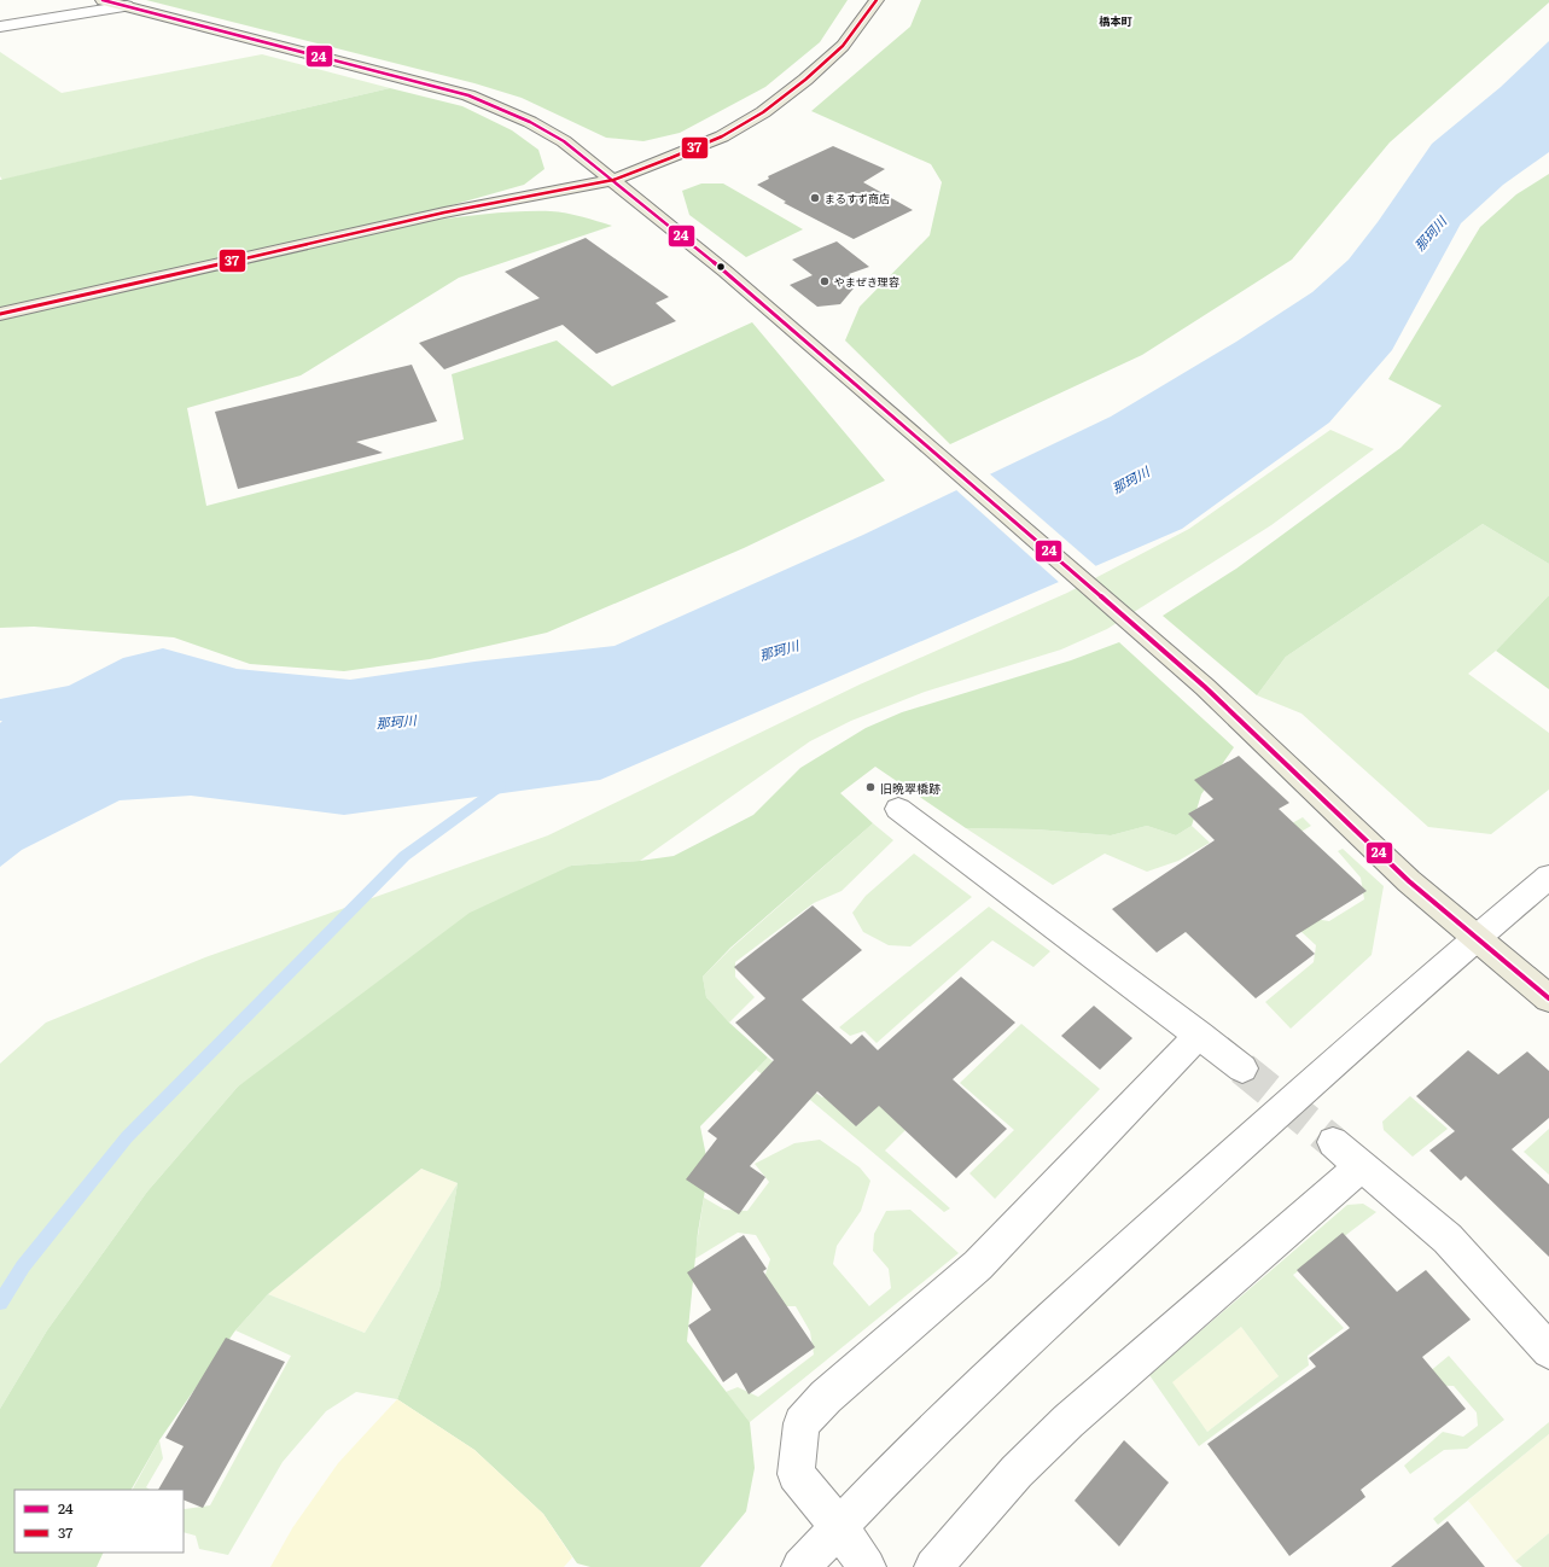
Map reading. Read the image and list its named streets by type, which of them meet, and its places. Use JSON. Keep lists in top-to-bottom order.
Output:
{
  "districts": ["橋本町"],
  "water": ["那珂川"],
  "places": ["まるすず商店", "やまぜき理容", "旧晩翠橋跡"],
  "lines": ["transit line 24", "transit line 37"],
  "legend": ["24", "37"]
}
